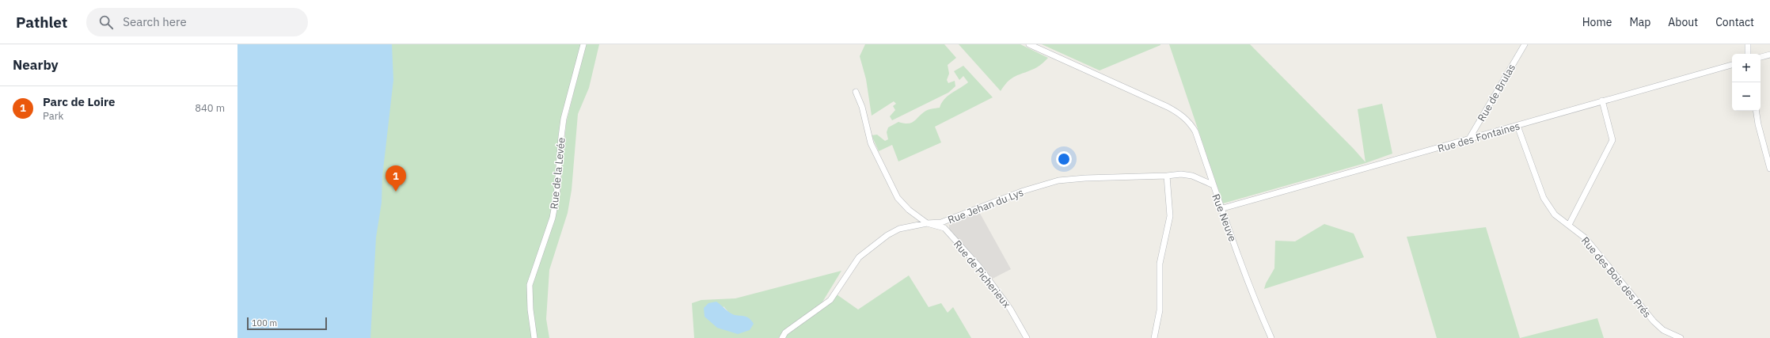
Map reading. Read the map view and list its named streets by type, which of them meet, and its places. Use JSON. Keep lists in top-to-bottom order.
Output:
{
  "streets": {
    "street": [
      "Rue de Brulas",
      "Rue des Fontaines",
      "Rue de la Levée",
      "Rue Jehan du Lys",
      "Rue Neuve",
      "Rue de Picherieux",
      "Rue des Bois des Prés"
    ]
  },
  "crossings": [
    ["Rue de Brulas", "Rue des Fontaines"],
    ["Rue des Fontaines", "Rue Neuve"],
    ["Rue des Fontaines", "Rue des Bois des Prés"],
    ["Rue Jehan du Lys", "Rue Neuve"],
    ["Rue Jehan du Lys", "Rue de Picherieux"]
  ],
  "scale_bar": "100 m",
  "page": {
    "header": "Pathlet",
    "search": "Search here",
    "nav": [
      "Home",
      "Map",
      "About",
      "Contact"
    ],
    "heading": "Nearby",
    "map_buttons": ["+", "−"],
    "list": [
      {
        "mark": "1",
        "name": "Parc de Loire",
        "note": "Park",
        "value": "840 m"
      }
    ],
    "pins": "1",
    "scale": "100 m"
  }
}
